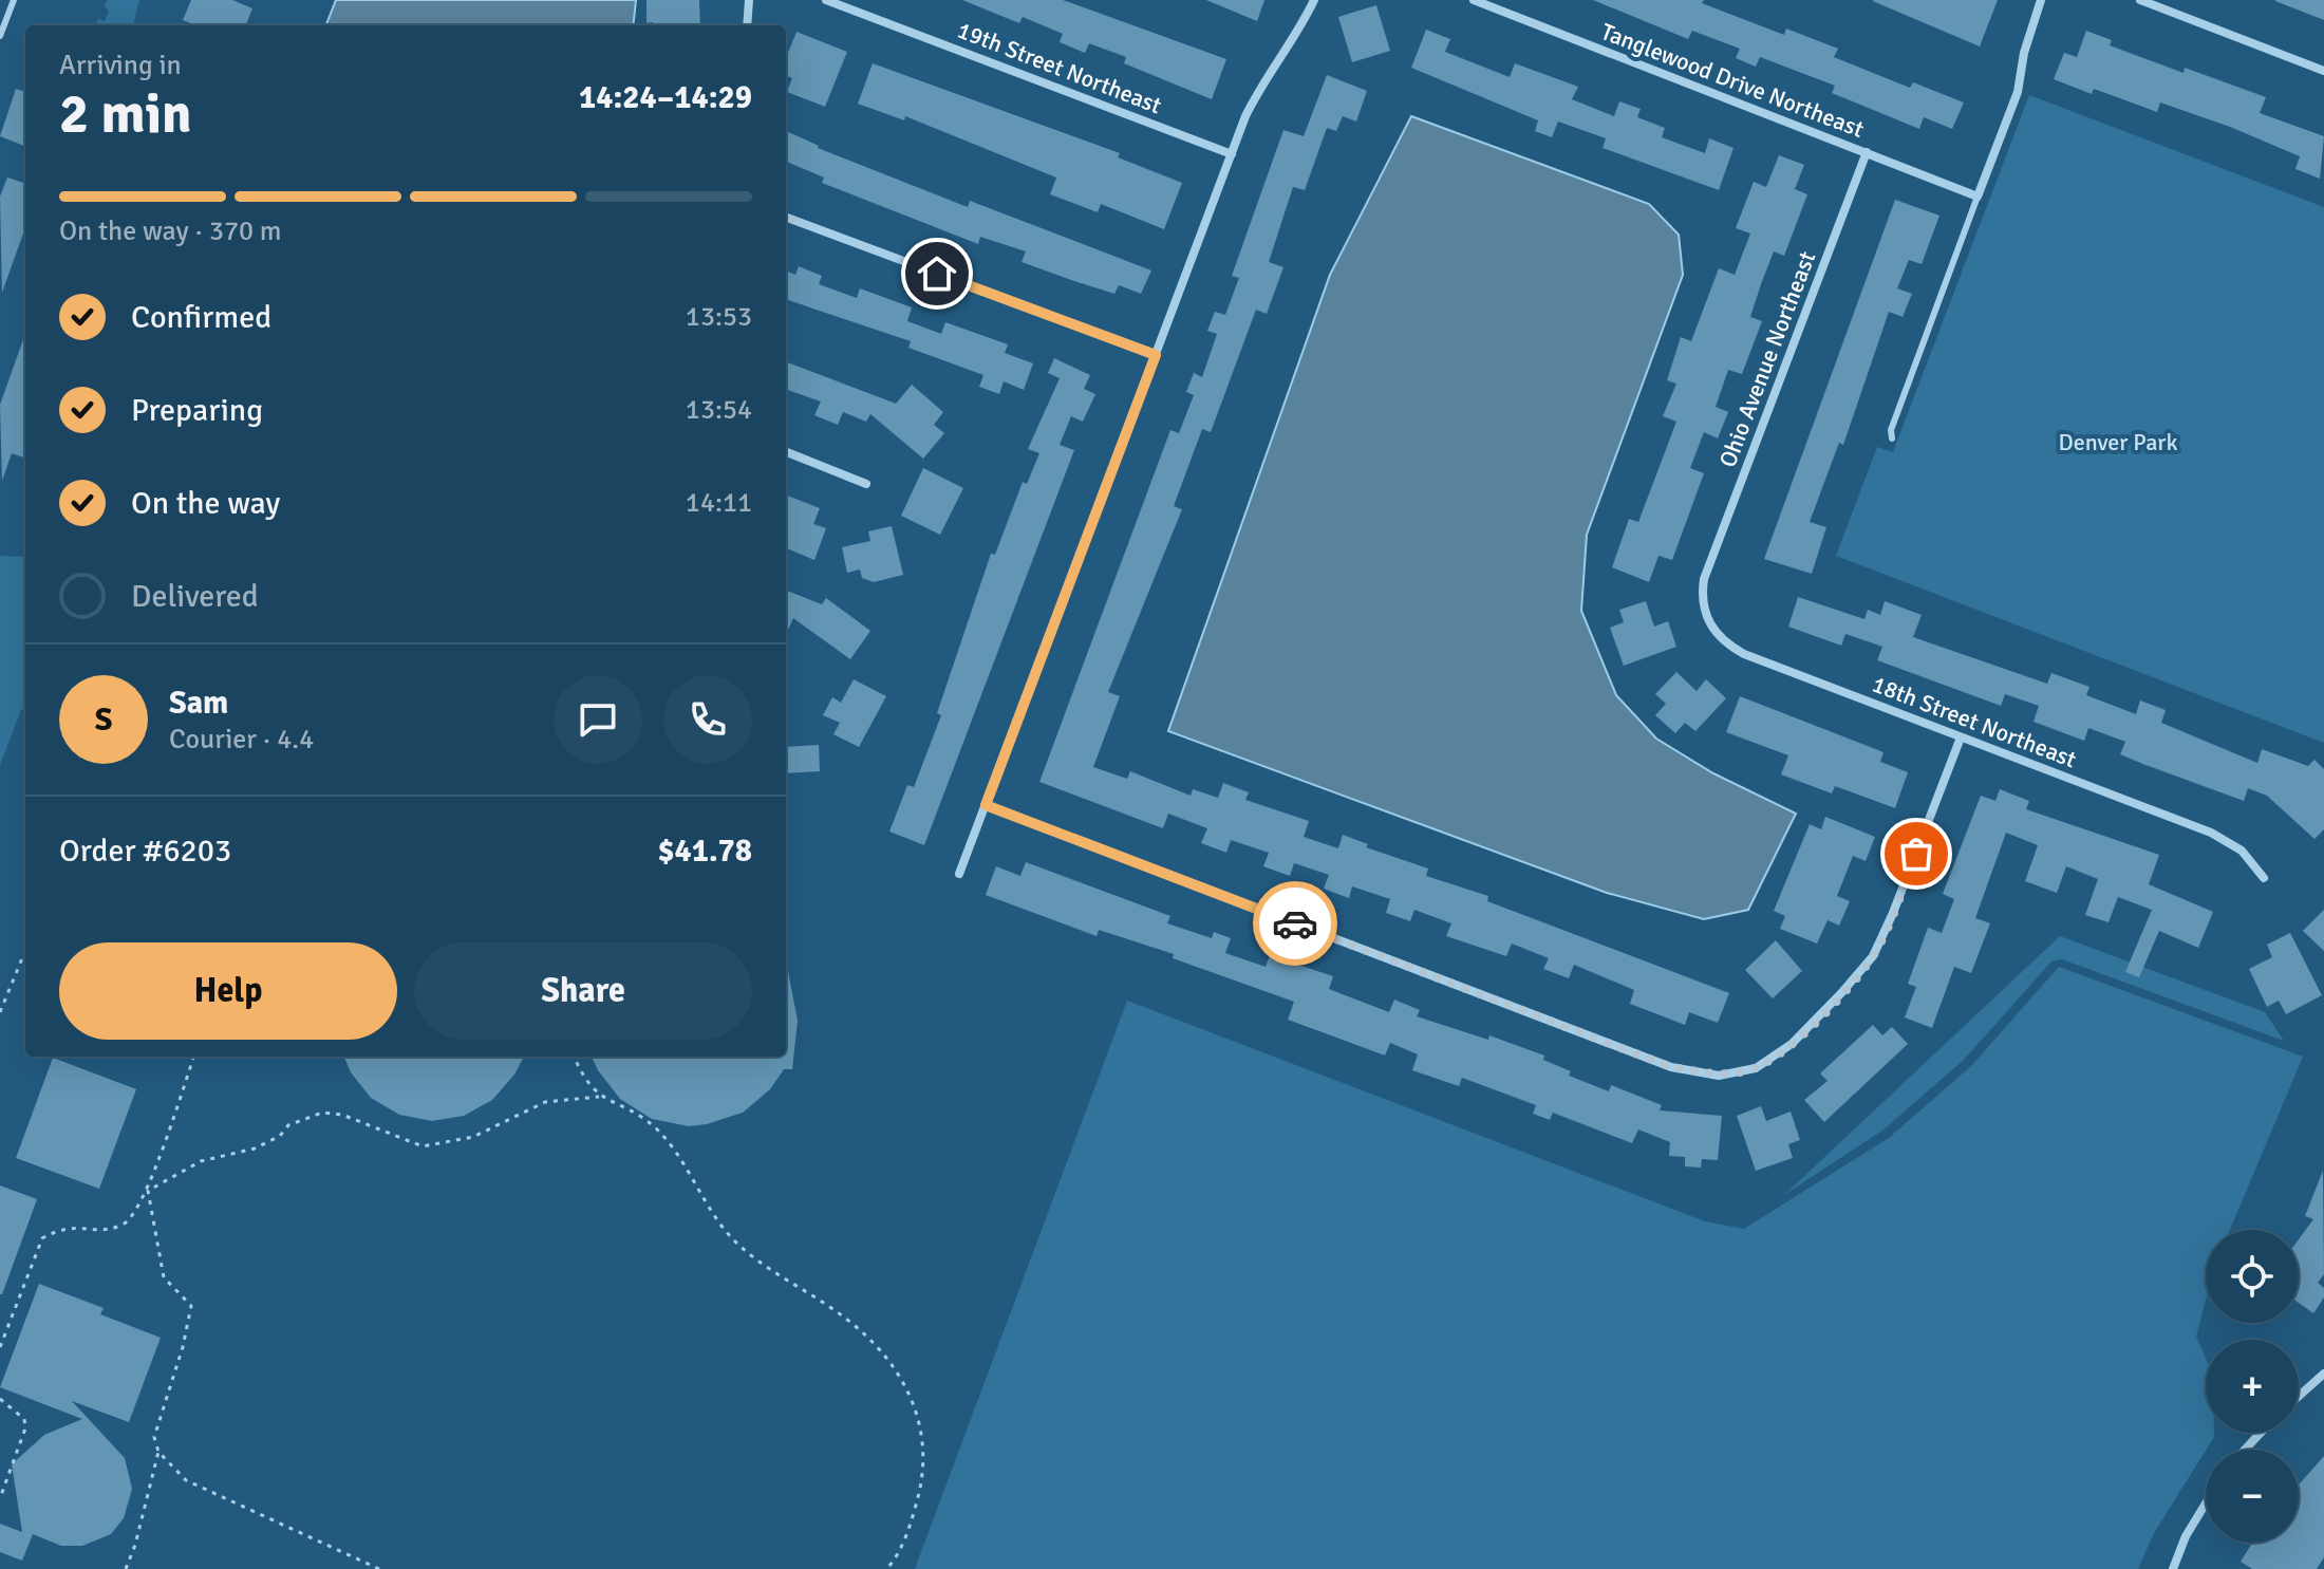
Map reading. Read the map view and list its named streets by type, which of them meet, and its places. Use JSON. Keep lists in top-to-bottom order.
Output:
{
  "streets": {
    "street": [
      "19th Street Northeast",
      "Tanglewood Drive Northeast",
      "Ohio Avenue Northeast",
      "18th Street Northeast"
    ]
  },
  "crossings": [
    ["Tanglewood Drive Northeast", "Ohio Avenue Northeast"],
    ["Ohio Avenue Northeast", "18th Street Northeast"]
  ],
  "parks": ["Denver Park"],
  "page": {
    "heading": ["2 min", "Arriving in", "14:24–14:29"],
    "panel": [
      "Sam",
      "Courier · 4.4",
      "Order #6203",
      "$41.78"
    ],
    "bar": "On the way · 370 m",
    "list": [
      ["Confirmed", "13:53"],
      ["Preparing", "13:54"],
      ["On the way", "14:11"],
      "Delivered"
    ],
    "round": "S",
    "buttons": ["Help", "Share"],
    "map_buttons": ["+", "−"]
  }
}
